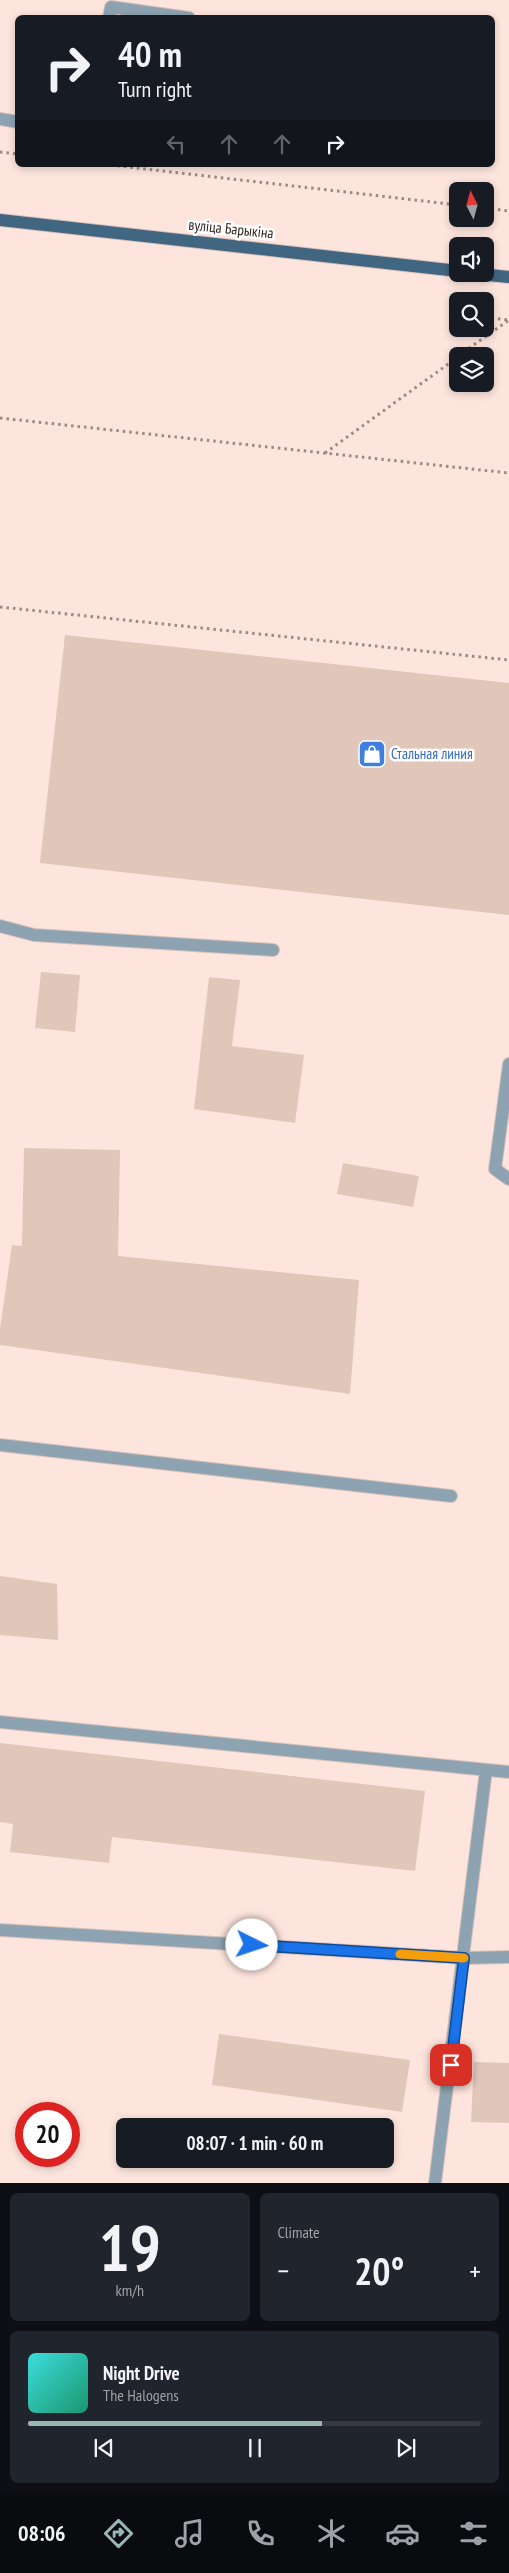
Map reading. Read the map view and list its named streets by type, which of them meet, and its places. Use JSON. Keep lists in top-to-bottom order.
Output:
{
  "streets": {
    "main road": ["вуліца Барыкіна"]
  },
  "places": {
    "shop": ["Стальная линия"]
  },
  "north": "top",
  "page": {
    "turn": ["40 m", "Turn right"],
    "limit": "20",
    "trip": "08:07 · 1 min · 60 m",
    "tile": [
      ["19", "km/h"],
      "Climate"
    ],
    "heat": ["−", "20°", "+"],
    "song": ["Night Drive", "The Halogens"],
    "tabs": "08:06"
  }
}
